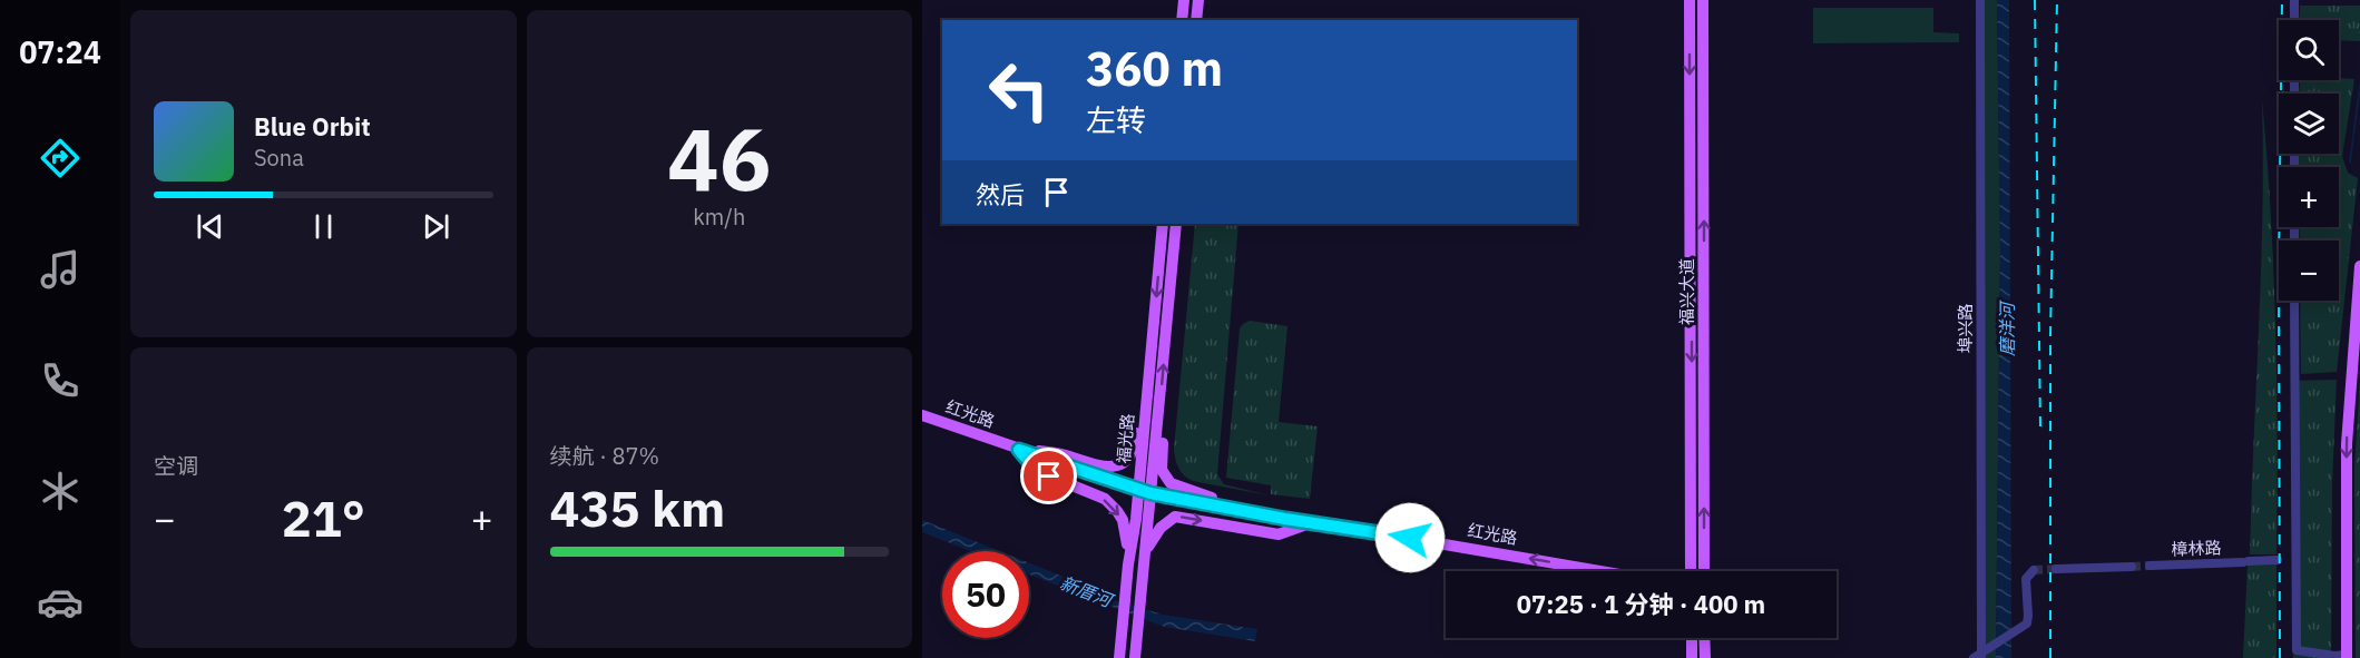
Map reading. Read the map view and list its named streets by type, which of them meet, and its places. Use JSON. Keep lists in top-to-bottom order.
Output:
{
  "streets": {
    "main road": ["福兴大道", "红光路", "福光路"],
    "street": ["埠兴路", "樟林路"]
  },
  "crossings": [
    ["红光路", "福光路"]
  ],
  "one_way": ["红光路"],
  "water": ["磨洋河", "新厝河"],
  "page": {
    "tabs": "07:24",
    "tile": [
      ["46", "km/h"],
      "空调",
      ["续航 · 87%", "435 km"]
    ],
    "map_buttons": ["+", "−"],
    "turn": ["360 m", "左转"],
    "song": ["Blue Orbit", "Sona"],
    "then": "然后",
    "heat": ["−", "21°", "+"],
    "limit": "50",
    "trip": "07:25 · 1 分钟 · 400 m"
  }
}
